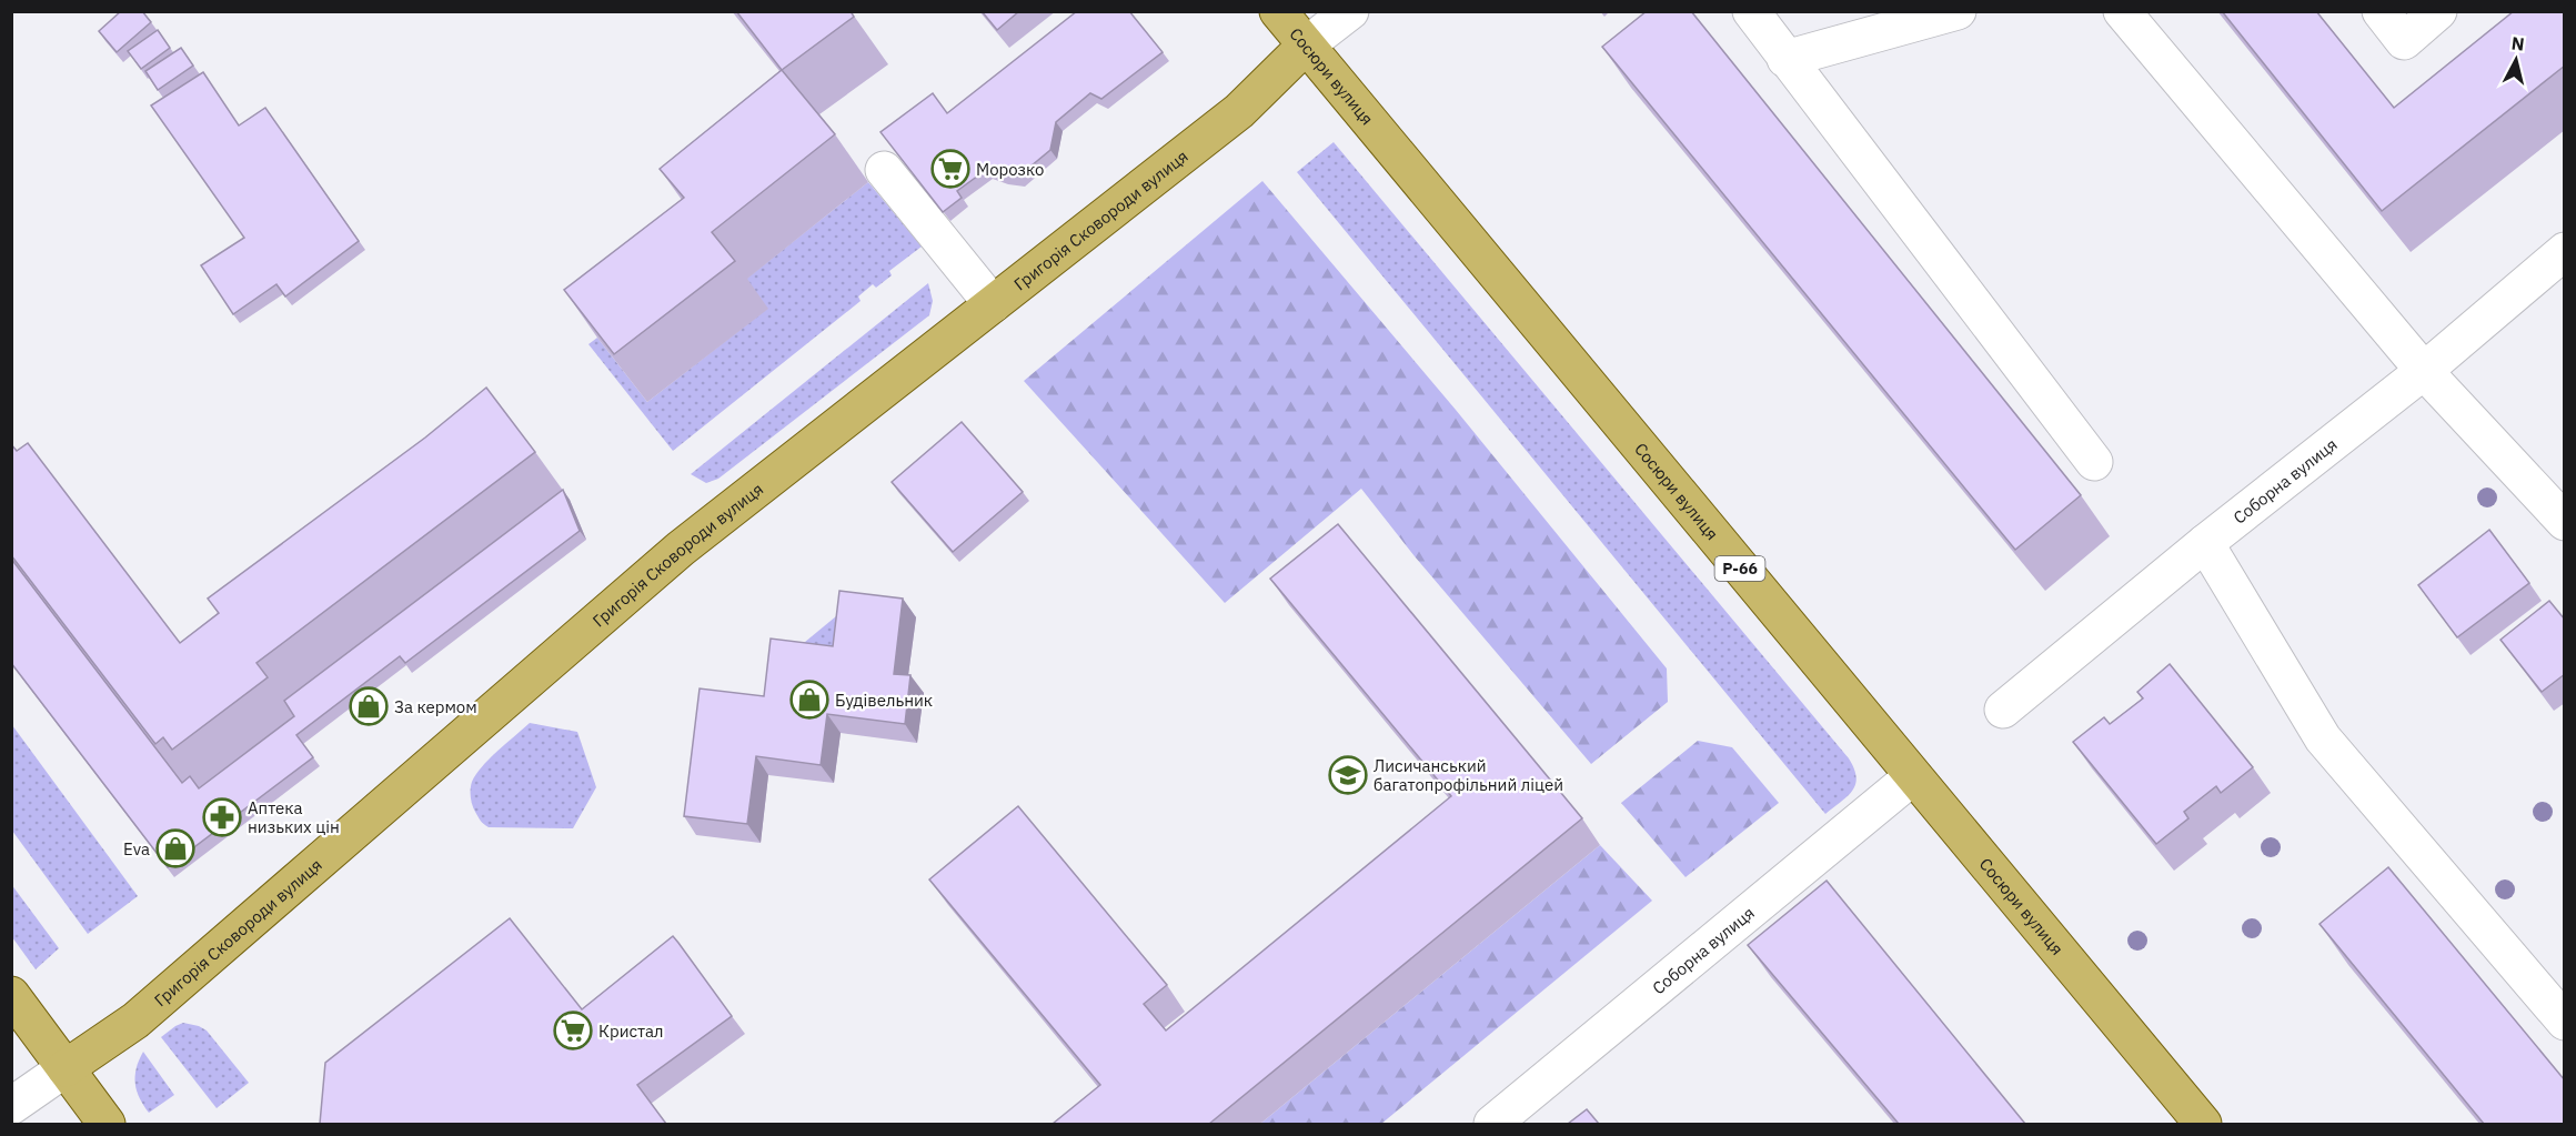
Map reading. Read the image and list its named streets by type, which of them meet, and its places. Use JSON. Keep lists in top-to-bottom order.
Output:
{
  "streets": {
    "main road": ["Сосюри вулиця", "Григорія Сковороди вулиця", "Р-66"],
    "street": ["Соборна вулиця"]
  },
  "crossings": [
    ["Сосюри вулиця", "Григорія Сковороди вулиця"],
    ["Сосюри вулиця", "Соборна вулиця"]
  ],
  "places": {
    "supermarket": ["Морозко", "Кристал"],
    "shop": ["Будівельник", "За кермом", "Eva"],
    "school or university": ["Лисичанський багатопрофільний ліцей"],
    "pharmacy": ["Аптека низьких цін"]
  },
  "north": "top"
}
